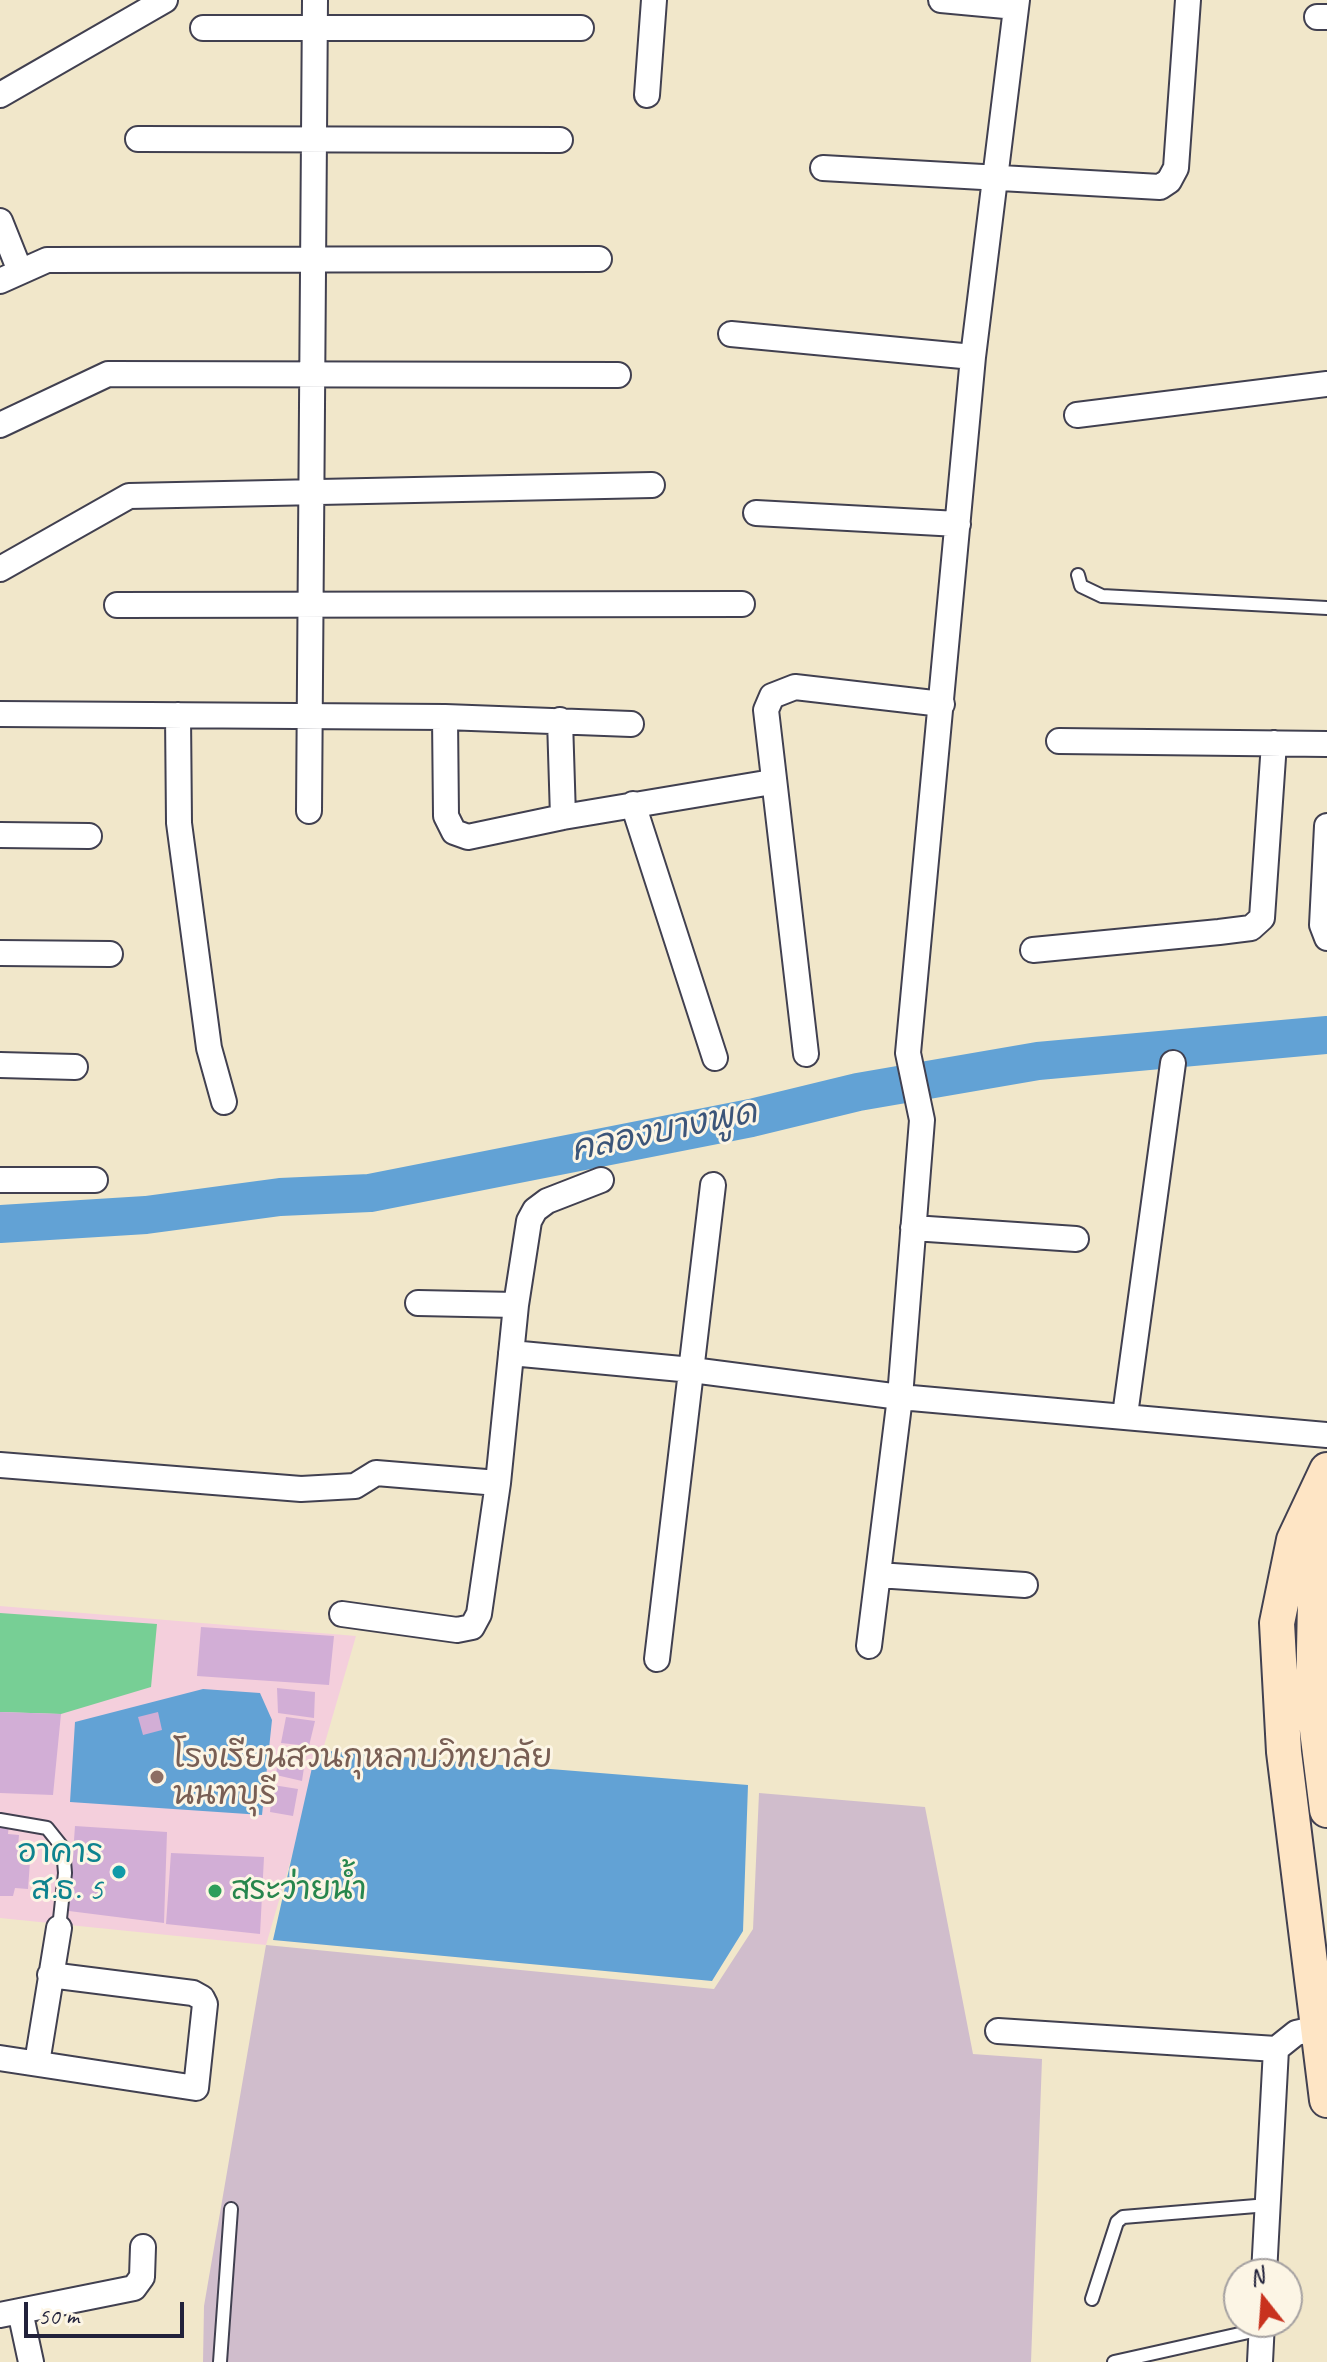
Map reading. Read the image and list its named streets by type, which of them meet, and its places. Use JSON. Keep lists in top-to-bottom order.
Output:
{
  "water": ["คลองบางพูด"],
  "places": ["โรงเรียนสวนกุหลาบวิทยาลัย นนทบุรี", "อาคาร ส.ธ. 5", "สระว่ายน้ำ"],
  "scale_bar": "50 m",
  "north": "top"
}
